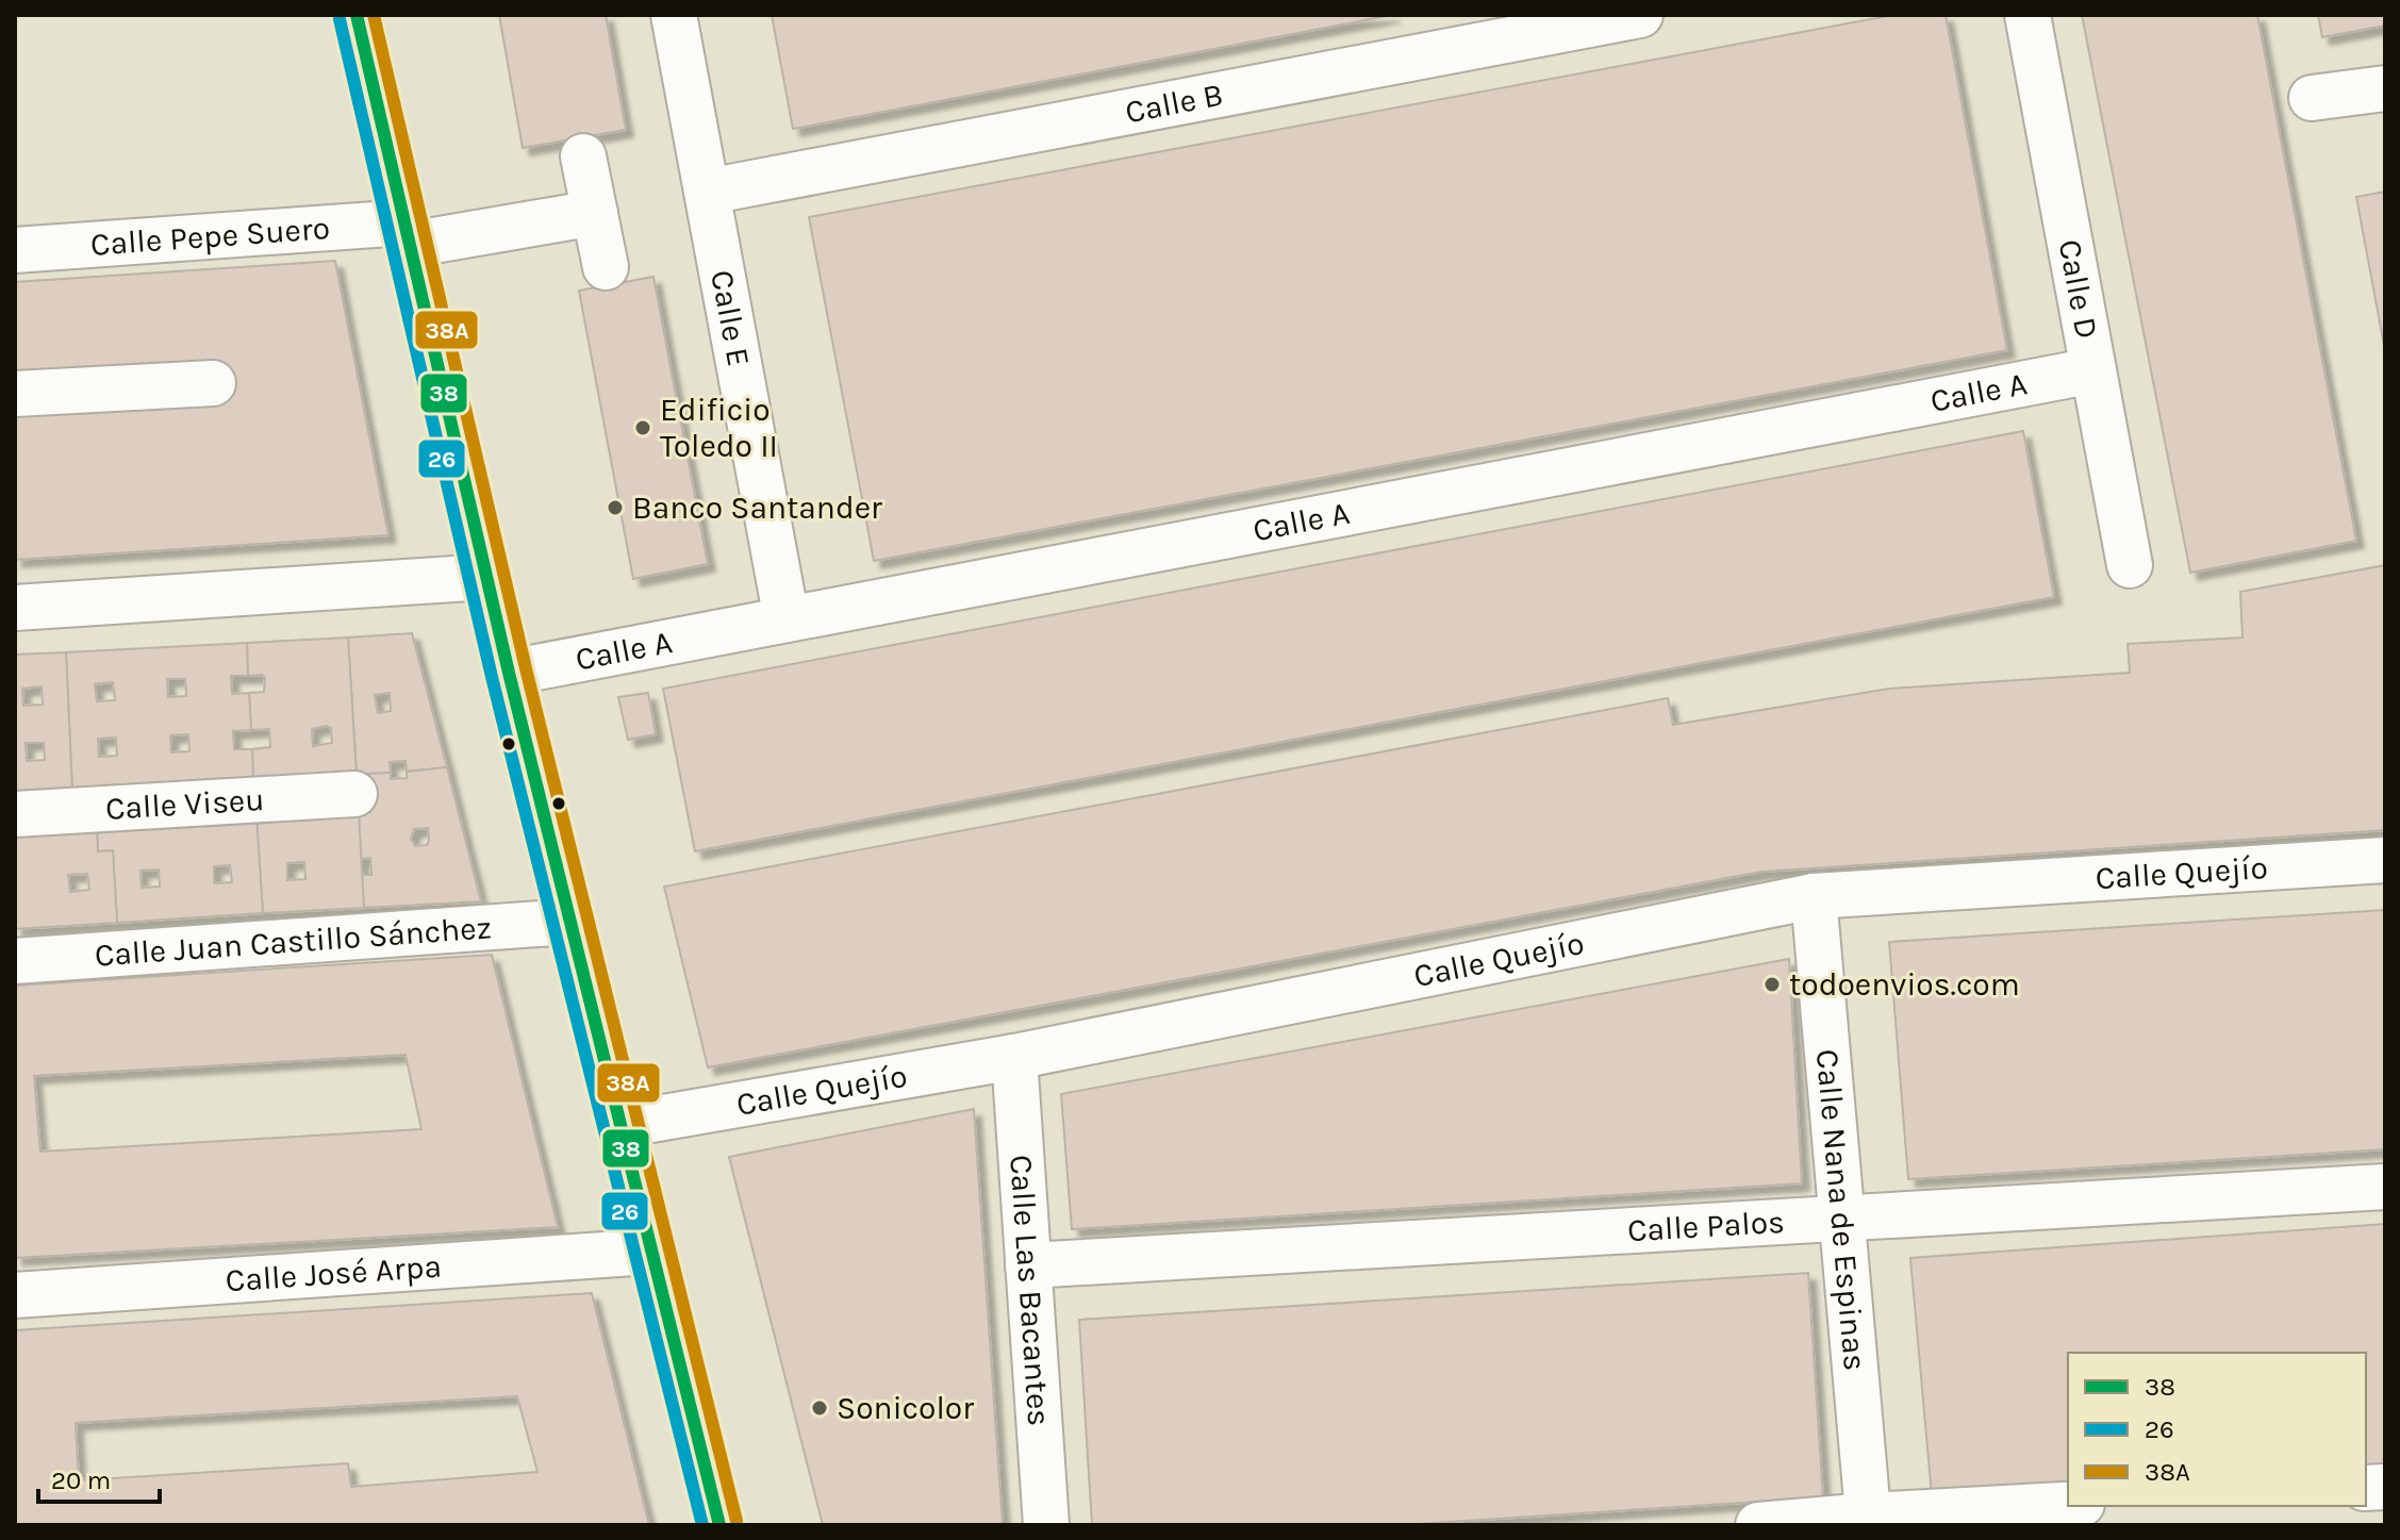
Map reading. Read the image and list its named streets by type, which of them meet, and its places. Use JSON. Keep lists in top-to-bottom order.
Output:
{
  "streets": {
    "street": [
      "Calle B",
      "Calle Pepe Suero",
      "Calle D",
      "Calle E",
      "Calle A",
      "Calle Viseu",
      "Calle Quejío",
      "Calle Juan Castillo Sánchez",
      "Calle Nana de Espinas",
      "Calle Palos",
      "Calle José Arpa",
      "Calle Las Bacantes"
    ]
  },
  "crossings": [
    ["Calle B", "Calle E"],
    ["Calle D", "Calle A"],
    ["Calle E", "Calle A"],
    ["Calle Quejío", "Calle Nana de Espinas"],
    ["Calle Quejío", "Calle Las Bacantes"],
    ["Calle Nana de Espinas", "Calle Palos"],
    ["Calle Palos", "Calle Las Bacantes"]
  ],
  "places": [
    "Edificio Toledo II",
    "Banco Santander",
    "todoenvios.com",
    "Sonicolor"
  ],
  "lines": ["transit line 38", "transit line 38A", "transit line 26"],
  "legend": ["38", "26", "38A"],
  "scale_bar": "20 m"
}
